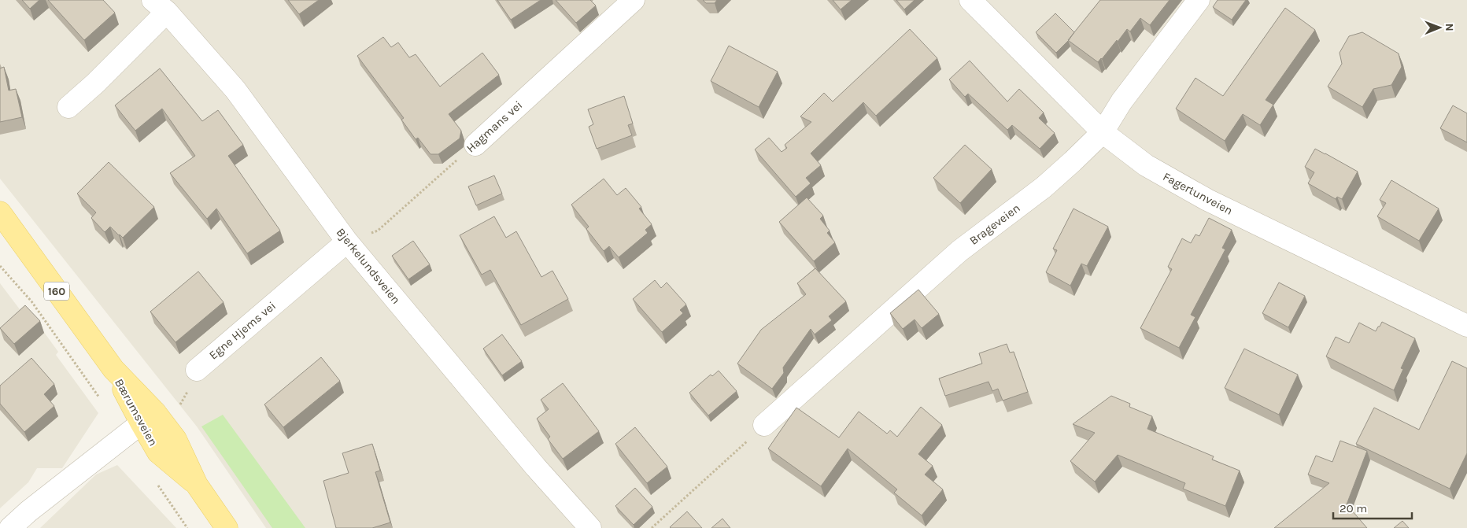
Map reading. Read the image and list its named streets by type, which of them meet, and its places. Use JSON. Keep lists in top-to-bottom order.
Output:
{
  "streets": {
    "main road": ["160", "Bærumsveien"],
    "street": [
      "Hagmans vei",
      "Fagertunveien",
      "Brageveien",
      "Bjerkelundsveien",
      "Egne Hjems vei"
    ]
  },
  "crossings": [
    ["Hagmans vei", "Bjerkelundsveien"],
    ["Hagmans vei", "Egne Hjems vei"],
    ["Fagertunveien", "Brageveien"],
    ["Bjerkelundsveien", "Egne Hjems vei"]
  ],
  "scale_bar": "20 m",
  "north": "right"
}
